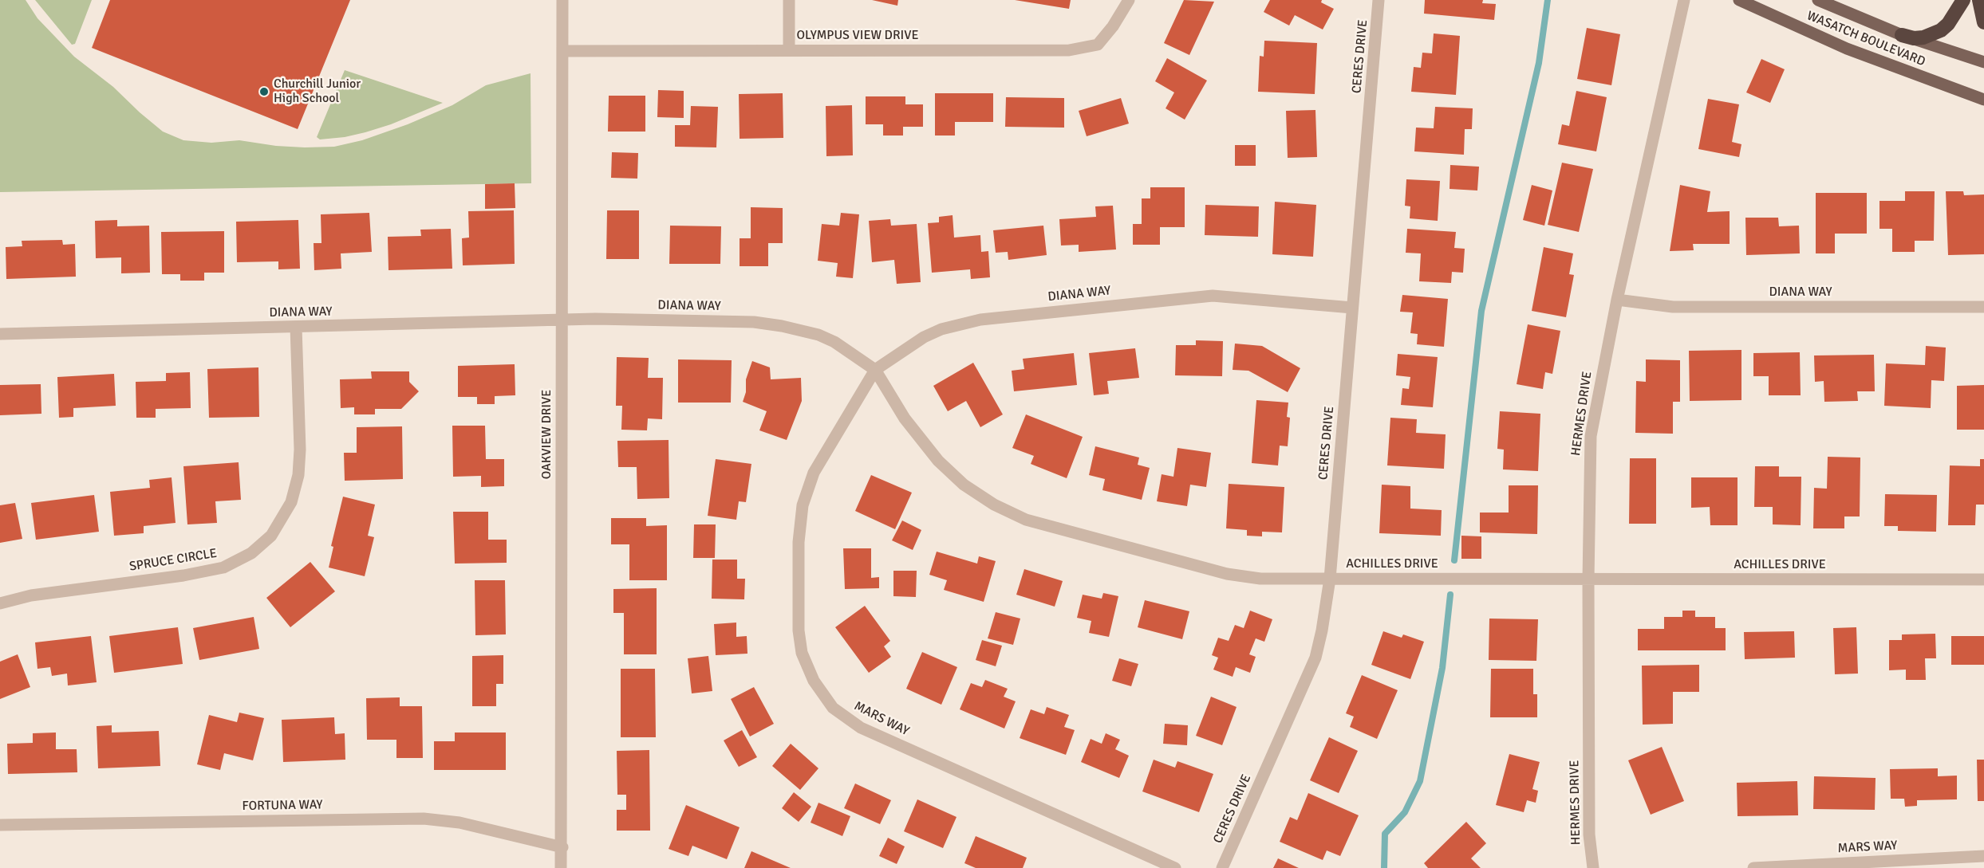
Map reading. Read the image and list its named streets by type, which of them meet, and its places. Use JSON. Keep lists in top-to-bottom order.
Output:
{
  "streets": {
    "main road": ["WASATCH BOULEVARD"],
    "street": [
      "OLYMPUS VIEW DRIVE",
      "CERES DRIVE",
      "DIANA WAY",
      "HERMES DRIVE",
      "OAKVIEW DRIVE",
      "SPRUCE CIRCLE",
      "ACHILLES DRIVE",
      "MARS WAY",
      "FORTUNA WAY"
    ]
  },
  "crossings": [
    ["OLYMPUS VIEW DRIVE", "OAKVIEW DRIVE"],
    ["CERES DRIVE", "DIANA WAY"],
    ["CERES DRIVE", "ACHILLES DRIVE"],
    ["DIANA WAY", "HERMES DRIVE"],
    ["DIANA WAY", "OAKVIEW DRIVE"],
    ["DIANA WAY", "SPRUCE CIRCLE"],
    ["DIANA WAY", "ACHILLES DRIVE"],
    ["DIANA WAY", "MARS WAY"],
    ["HERMES DRIVE", "ACHILLES DRIVE"],
    ["OAKVIEW DRIVE", "FORTUNA WAY"],
    ["ACHILLES DRIVE", "MARS WAY"]
  ],
  "places": ["Churchill Junior High School"]
}
